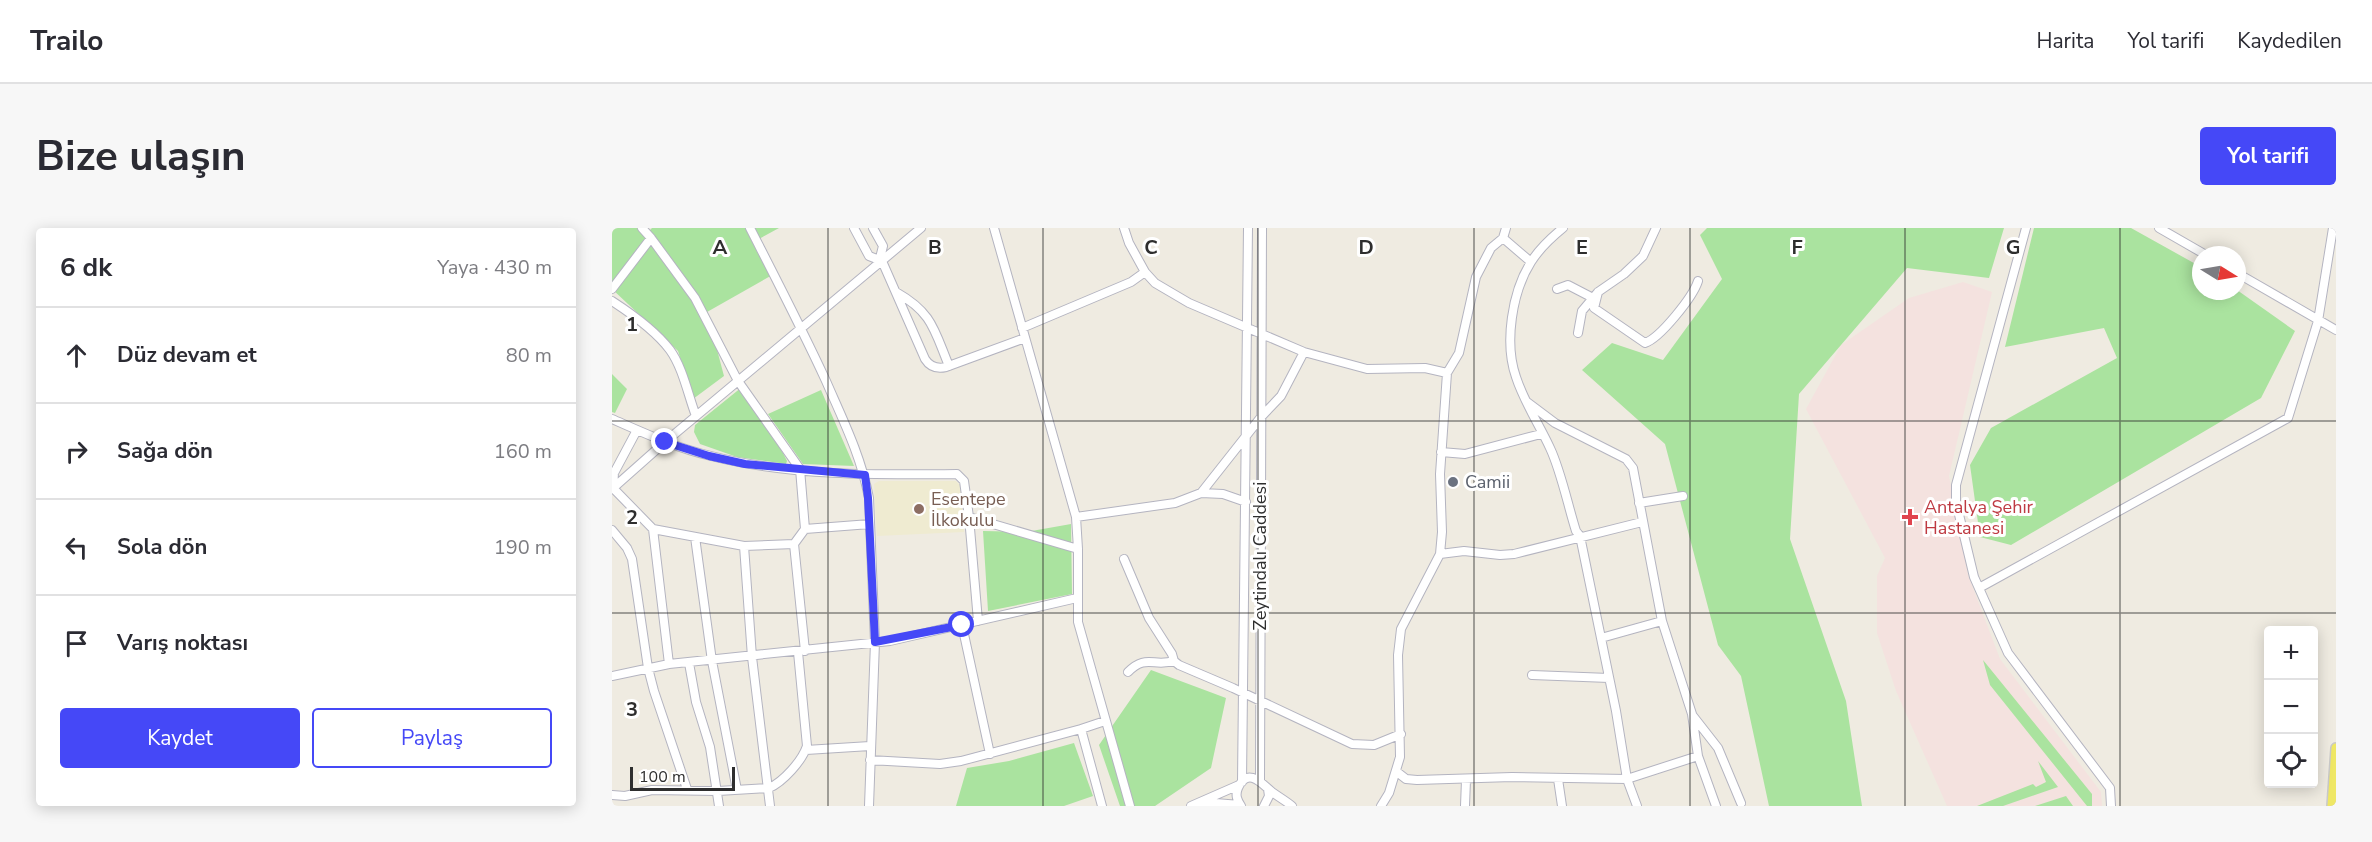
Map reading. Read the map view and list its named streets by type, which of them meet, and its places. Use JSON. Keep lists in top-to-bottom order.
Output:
{
  "streets": {
    "street": ["Zeytindalı Caddesi"]
  },
  "places": {
    "other": ["Camii", "Esentepe İlkokulu"],
    "health": ["Antalya Şehir Hastanesi"]
  },
  "scale_bar": "100 m",
  "north": "right",
  "page": {
    "header": "Trailo",
    "nav": ["Harita", "Yol tarifi", "Kaydedilen"],
    "buttons": [
      "Yol tarifi",
      ["Kaydet", "Paylaş"]
    ],
    "title": "Bize ulaşın",
    "heading": ["6 dk", "Yaya · 430 m"],
    "list": [
      ["Düz devam et", "80 m"],
      ["Sağa dön", "160 m"],
      ["Sola dön", "190 m"],
      "Varış noktası"
    ],
    "map_buttons": ["+", "−"],
    "scale": "100 m"
  },
  "grid": {
    "columns": [
      "A",
      "B",
      "C",
      "D",
      "E",
      "F",
      "G"
    ],
    "rows": ["1", "2", "3"]
  }
}
